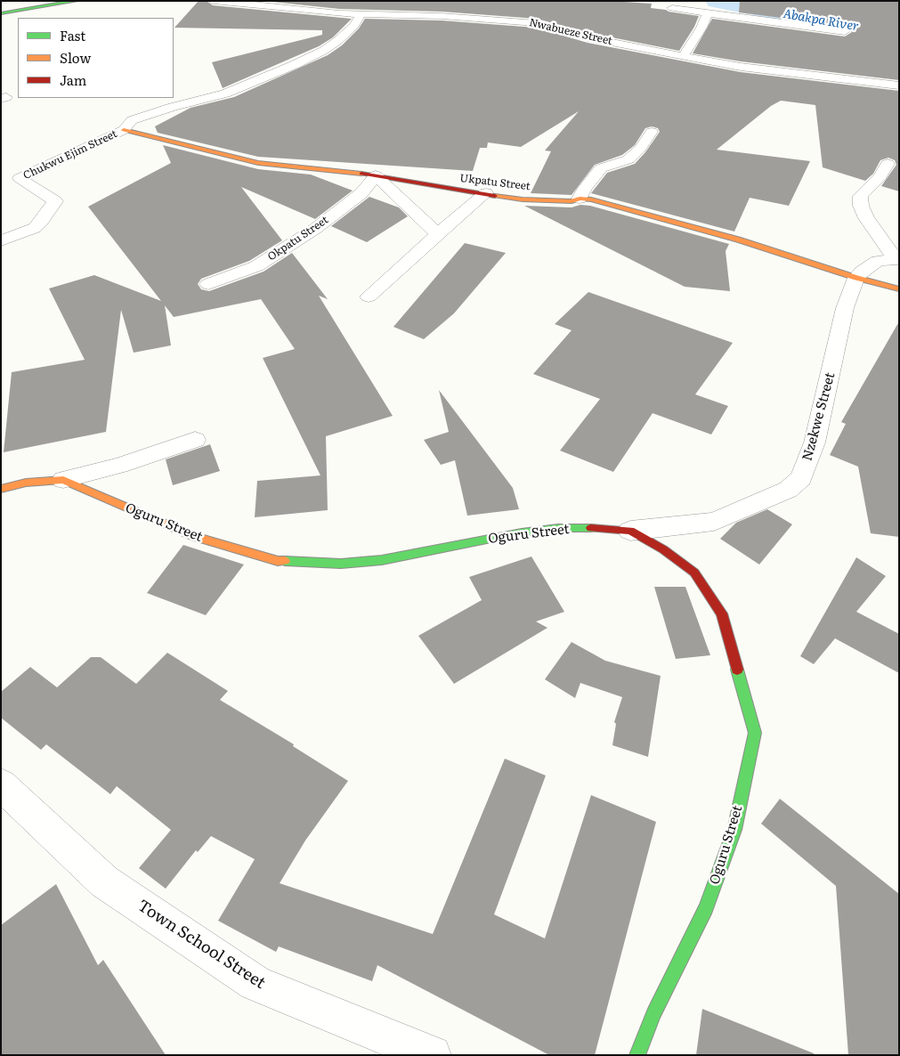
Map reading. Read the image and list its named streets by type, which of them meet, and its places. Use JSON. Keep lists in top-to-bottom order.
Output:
{
  "streets": {
    "street": [
      "Nwabueze Street",
      "Chukwu Ejim Street",
      "Ukpatu Street",
      "Okpatu Street",
      "Nzekwe Street",
      "Oguru Street",
      "Town School Street"
    ]
  },
  "crossings": [
    ["Nwabueze Street", "Chukwu Ejim Street"],
    ["Chukwu Ejim Street", "Ukpatu Street"],
    ["Ukpatu Street", "Okpatu Street"],
    ["Ukpatu Street", "Nzekwe Street"],
    ["Nzekwe Street", "Oguru Street"]
  ],
  "water": ["Abakpa River"],
  "legend": ["Fast", "Slow", "Jam"]
}
